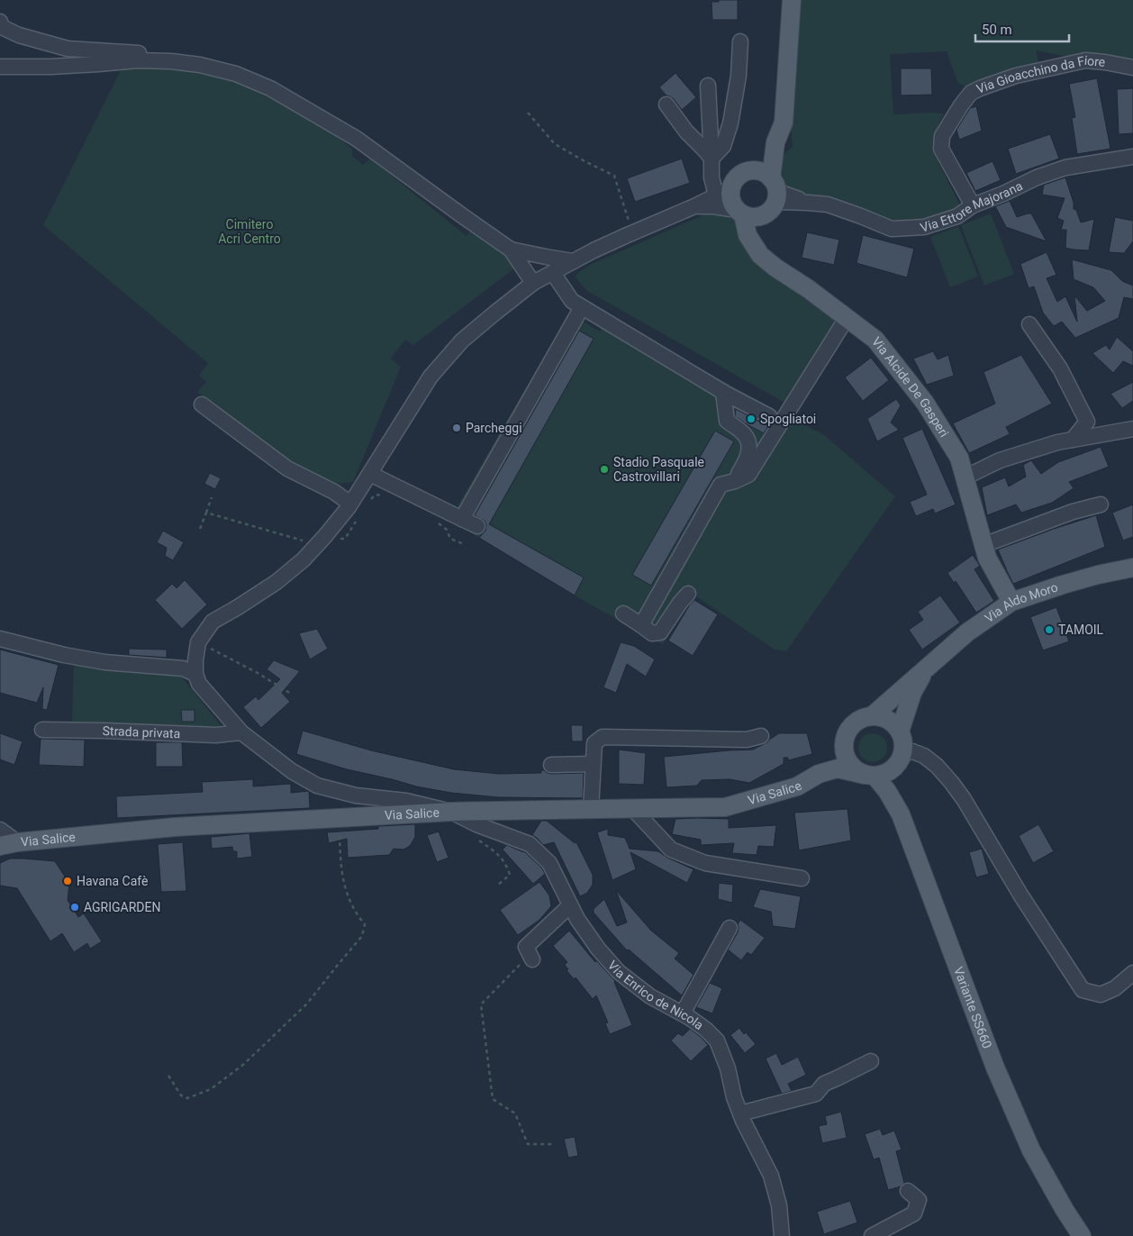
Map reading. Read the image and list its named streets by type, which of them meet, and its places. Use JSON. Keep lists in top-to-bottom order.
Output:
{
  "streets": {
    "main road": [
      "Via Alcide De Gasperi",
      "Via Aldo Moro",
      "Via Salice",
      "Variante SS660"
    ],
    "street": [
      "Via Gioacchino da Fiore",
      "Via Ettore Majorana",
      "Strada privata",
      "Via Enrico de Nicola"
    ]
  },
  "crossings": [
    ["Via Gioacchino da Fiore", "Via Ettore Majorana"],
    ["Via Ettore Majorana", "Via Alcide De Gasperi"],
    ["Via Alcide De Gasperi", "Via Aldo Moro"],
    ["Via Aldo Moro", "Variante SS660"],
    ["Strada privata", "Via Enrico de Nicola"],
    ["Via Salice", "Via Enrico de Nicola"]
  ],
  "parks": ["Cimitero Acri Centro"],
  "places": [
    "Spogliatoi",
    "Parcheggi",
    "Stadio Pasquale Castrovillari",
    "TAMOIL",
    "Havana Cafè",
    "AGRIGARDEN"
  ],
  "scale_bar": "50 m"
}
